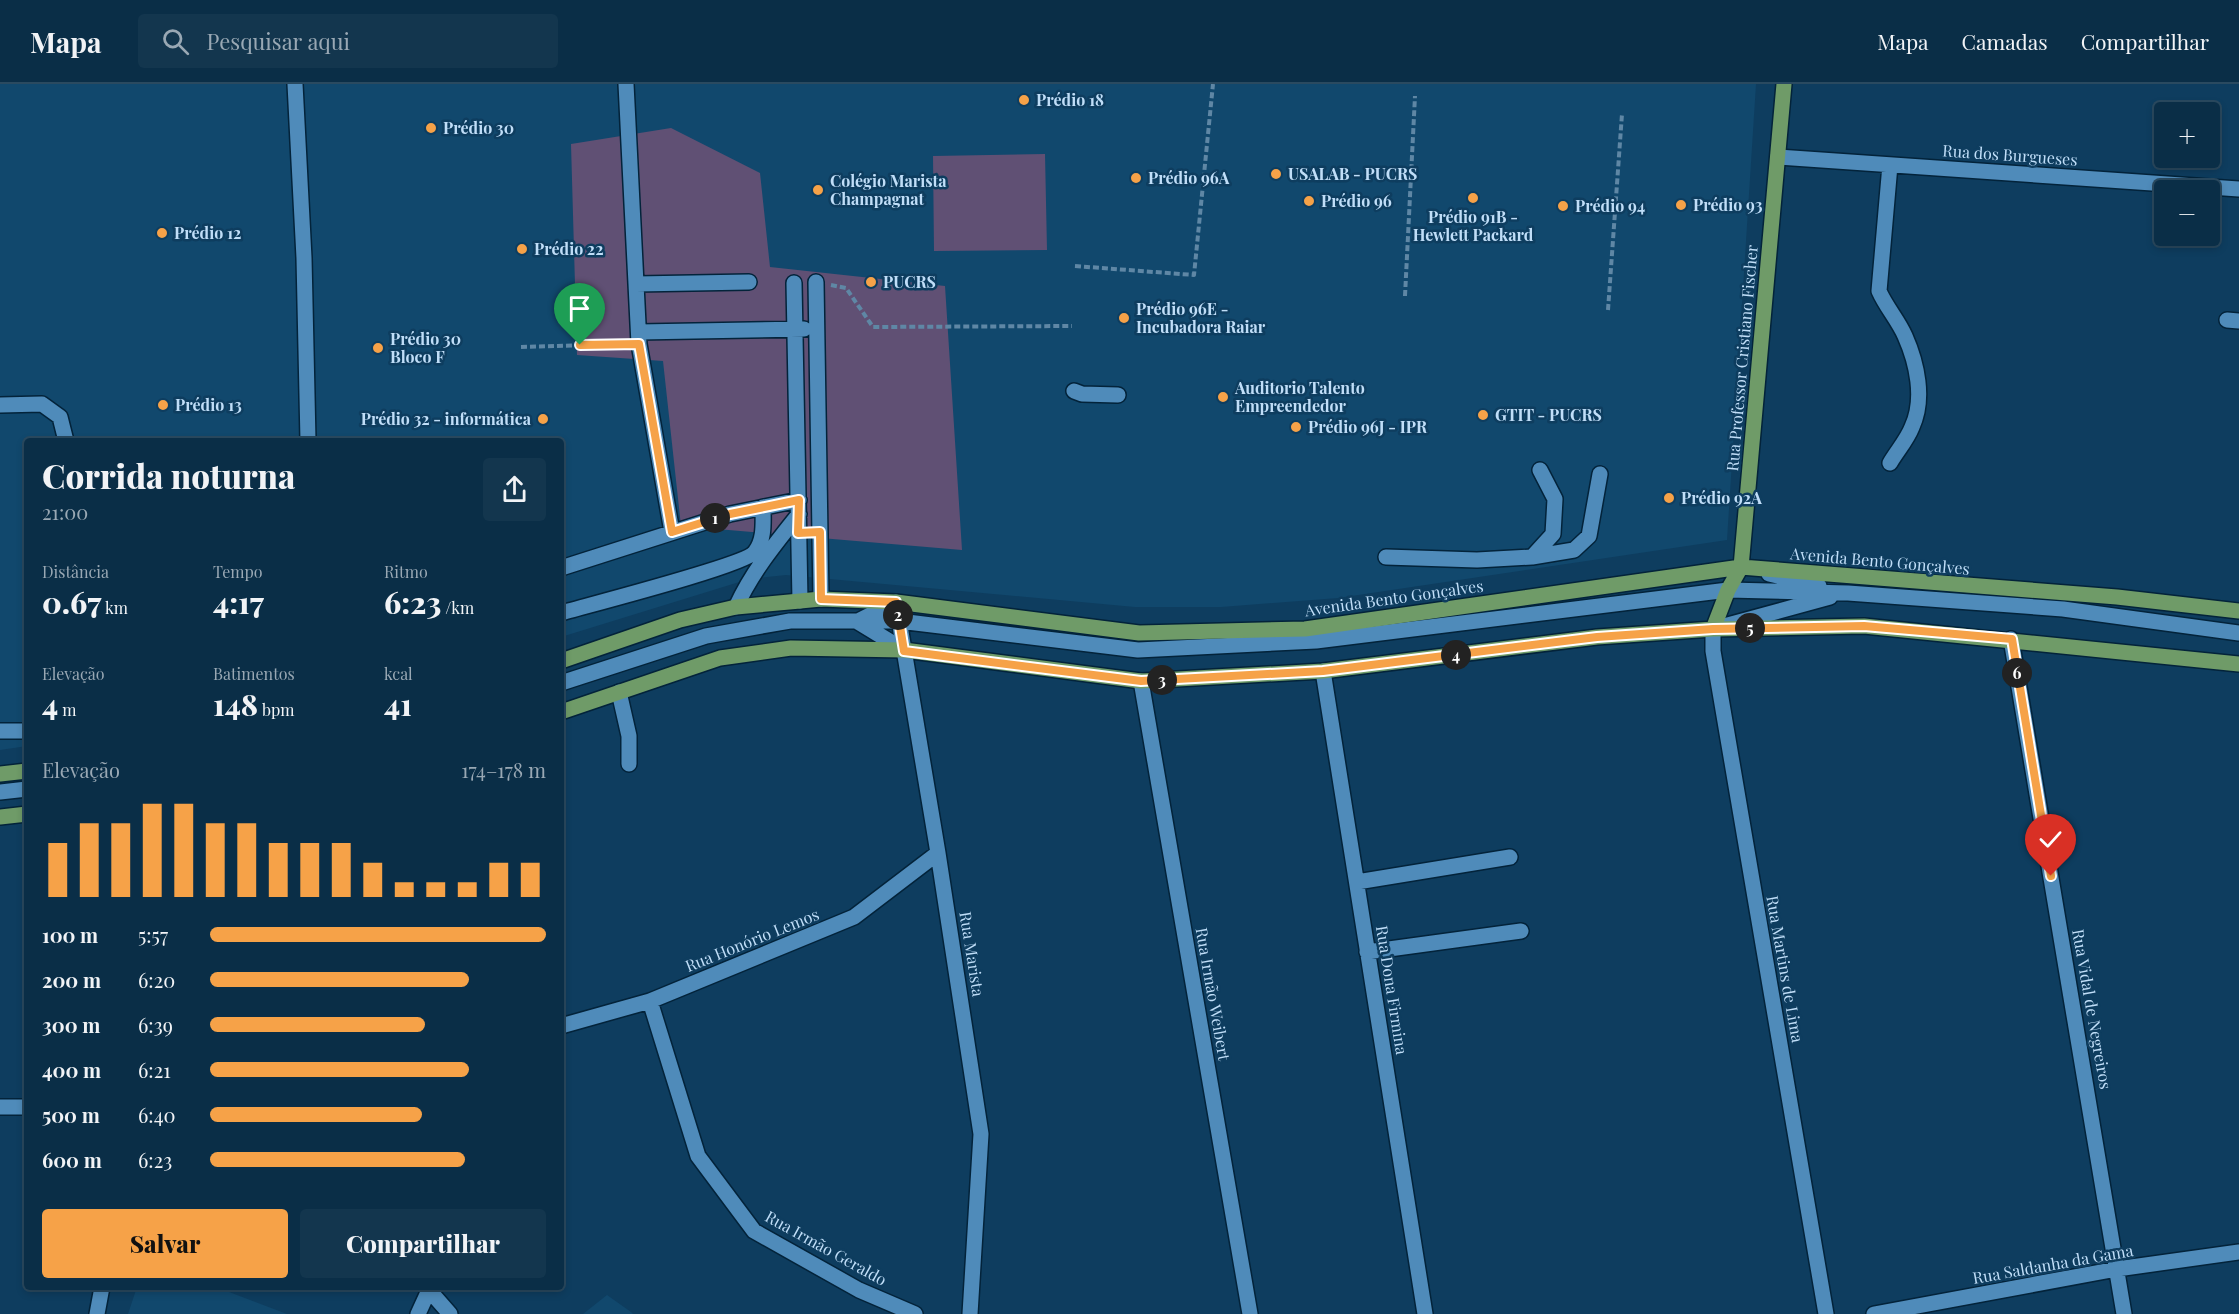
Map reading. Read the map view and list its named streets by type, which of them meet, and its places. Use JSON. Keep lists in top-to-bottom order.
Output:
{
  "streets": {
    "main road": ["Rua Professor Cristiano Fischer", "Avenida Bento Gonçalves"],
    "street": [
      "Rua dos Burgueses",
      "Rua Honório Lemos",
      "Rua Marista",
      "Rua Martins de Lima",
      "Rua Dona Firmina",
      "Rua Irmão Weibert",
      "Rua Vidal de Negreiros",
      "Rua Irmão Geraldo",
      "Rua Saldanha da Gama"
    ]
  },
  "crossings": [
    ["Rua dos Burgueses", "Rua Professor Cristiano Fischer"],
    ["Rua Professor Cristiano Fischer", "Avenida Bento Gonçalves"],
    ["Rua Professor Cristiano Fischer", "Rua Martins de Lima"],
    ["Avenida Bento Gonçalves", "Rua Marista"],
    ["Rua Honório Lemos", "Rua Marista"],
    ["Rua Honório Lemos", "Rua Irmão Geraldo"],
    ["Rua Vidal de Negreiros", "Rua Saldanha da Gama"]
  ],
  "places": [
    "Prédio 18",
    "Prédio 30",
    "USALAB - PUCRS",
    "Prédio 96A",
    "Colégio Marista Champagnat",
    "Prédio 91B - Hewlett Packard",
    "Prédio 96",
    "Prédio 93",
    "Prédio 94",
    "Prédio 12",
    "Prédio 22",
    "PUCRS",
    "Prédio 96E - Incubadora Raiar",
    "Prédio 30 Bloco F",
    "Auditorio Talento Empreendedor",
    "Prédio 13",
    "GTIT - PUCRS",
    "Prédio 32 - informática",
    "Prédio 96J - IPR",
    "Prédio 92A"
  ],
  "page": {
    "header": "Mapa",
    "search": "Pesquisar aqui",
    "nav": ["Mapa", "Camadas", "Compartilhar"],
    "map_buttons": ["+", "−"],
    "heading": ["Corrida noturna", "21:00"],
    "pins": [
      "1",
      "2",
      "5",
      "4",
      "6",
      "3"
    ],
    "stats": [
      ["Distância", "0.67 km"],
      ["Tempo", "4:17"],
      ["Ritmo", "6:23 /km"],
      ["Elevação", "4 m"],
      ["Batimentos", "148 bpm"],
      ["kcal", "41"]
    ],
    "chart": ["Elevação", "174–178 m"],
    "list": [
      {
        "name": "100 m",
        "note": "5:57"
      },
      {
        "name": "200 m",
        "note": "6:20"
      },
      {
        "name": "300 m",
        "note": "6:39"
      },
      {
        "name": "400 m",
        "note": "6:21"
      },
      {
        "name": "500 m",
        "note": "6:40"
      },
      {
        "name": "600 m",
        "note": "6:23"
      }
    ],
    "buttons": ["Salvar", "Compartilhar"]
  }
}
